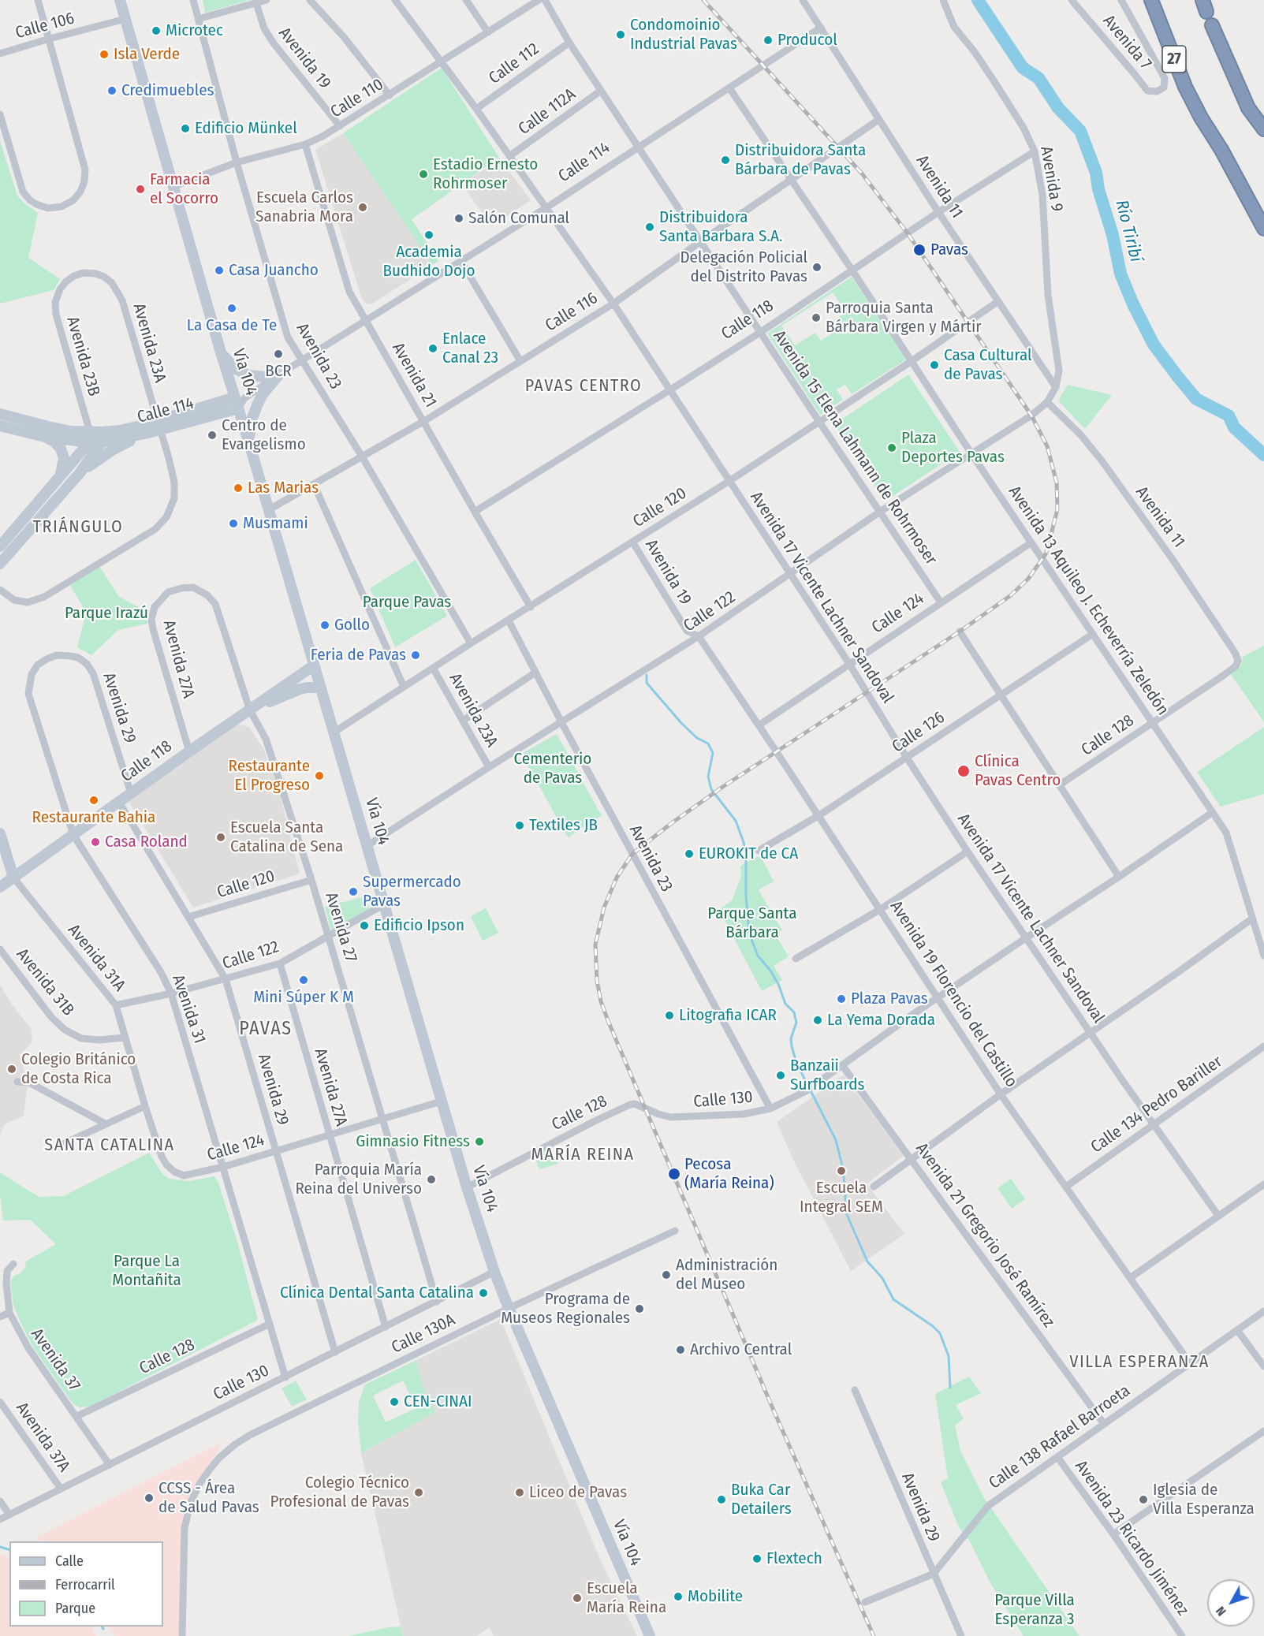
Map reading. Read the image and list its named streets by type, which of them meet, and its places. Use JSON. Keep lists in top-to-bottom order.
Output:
{
  "streets": {
    "highway": ["27"],
    "main road": ["Calle 114", "Calle 118", "Vía 104"],
    "street": [
      "Calle 106",
      "Avenida 7",
      "Avenida 19",
      "Calle 112",
      "Calle 110",
      "Calle 112A",
      "Avenida 9",
      "Avenida 11",
      "Calle 116",
      "Avenida 23A",
      "Avenida 23B",
      "Avenida 23",
      "Avenida 21",
      "Avenida 15 Elena Lahmann de Rohrmoser",
      "Calle 120",
      "Avenida 17 Vicente Lachner Sandoval",
      "Avenida 13 Aquileo J. Echeverría Zeledón",
      "Calle 122",
      "Calle 124",
      "Avenida 27A",
      "Avenida 29",
      "Calle 126",
      "Calle 128",
      "Avenida 27",
      "Avenida 31A",
      "Avenida 31B",
      "Avenida 19 Florencio del Castillo",
      "Avenida 31",
      "Calle 130",
      "Calle 134 Pedro Bariller",
      "Avenida 21 Gregorio José Ramírez",
      "Calle 130A",
      "Avenida 37",
      "Avenida 37A",
      "Calle 138 Rafael Barroeta",
      "Avenida 23 Ricardo Jiménez"
    ]
  },
  "crossings": [
    ["Calle 106", "Vía 104"],
    ["Avenida 19", "Calle 110"],
    ["Avenida 19", "Calle 120"],
    ["Avenida 19", "Calle 122"],
    ["Avenida 19", "Avenida 19 Florencio del Castillo"],
    ["Calle 112", "Avenida 15 Elena Lahmann de Rohrmoser"],
    ["Calle 112", "Avenida 17 Vicente Lachner Sandoval"],
    ["Calle 110", "Avenida 23"],
    ["Calle 110", "Vía 104"],
    ["Calle 110", "Avenida 21"],
    ["Calle 110", "Avenida 17 Vicente Lachner Sandoval"],
    ["Calle 112A", "Avenida 15 Elena Lahmann de Rohrmoser"],
    ["Calle 112A", "Avenida 17 Vicente Lachner Sandoval"],
    ["Calle 114", "Avenida 11"],
    ["Calle 114", "Avenida 23A"],
    ["Calle 114", "Avenida 23B"],
    ["Calle 114", "Avenida 23"],
    ["Calle 114", "Vía 104"],
    ["Calle 114", "Avenida 21"],
    ["Calle 114", "Avenida 15 Elena Lahmann de Rohrmoser"],
    ["Calle 114", "Avenida 17 Vicente Lachner Sandoval"],
    ["Calle 114", "Avenida 13 Aquileo J. Echeverría Zeledón"],
    ["Avenida 9", "Avenida 11"],
    ["Avenida 9", "Calle 118"],
    ["Avenida 9", "Calle 122"],
    ["Avenida 11", "Calle 116"],
    ["Avenida 11", "Calle 118"],
    ["Avenida 11", "Calle 120"],
    ["Avenida 11", "Calle 122"],
    ["Avenida 11", "Calle 128"],
    ["Calle 116", "Avenida 23"],
    ["Calle 116", "Vía 104"],
    ["Calle 116", "Avenida 21"],
    ["Calle 116", "Avenida 15 Elena Lahmann de Rohrmoser"],
    ["Calle 116", "Avenida 17 Vicente Lachner Sandoval"],
    ["Calle 116", "Avenida 13 Aquileo J. Echeverría Zeledón"],
    ["Calle 118", "Vía 104"],
    ["Calle 118", "Avenida 21"],
    ["Calle 118", "Avenida 15 Elena Lahmann de Rohrmoser"],
    ["Calle 118", "Avenida 17 Vicente Lachner Sandoval"],
    ["Calle 118", "Avenida 13 Aquileo J. Echeverría Zeledón"],
    ["Calle 118", "Avenida 27A"],
    ["Calle 118", "Avenida 29"],
    ["Calle 118", "Avenida 27"],
    ["Calle 118", "Avenida 31A"],
    ["Calle 118", "Avenida 31"],
    ["Avenida 23A", "Avenida 23B"],
    ["Avenida 23A", "Calle 120"],
    ["Avenida 23A", "Calle 122"],
    ["Avenida 23", "Calle 120"],
    ["Avenida 23", "Calle 122"],
    ["Avenida 23", "Calle 130"],
    ["Vía 104", "Calle 120"],
    ["Vía 104", "Calle 122"],
    ["Vía 104", "Calle 124"],
    ["Vía 104", "Calle 128"],
    ["Vía 104", "Calle 130"],
    ["Vía 104", "Calle 130A"],
    ["Avenida 21", "Calle 120"],
    ["Avenida 15 Elena Lahmann de Rohrmoser", "Calle 120"],
    ["Avenida 15 Elena Lahmann de Rohrmoser", "Calle 122"],
    ["Avenida 15 Elena Lahmann de Rohrmoser", "Calle 124"],
    ["Calle 120", "Avenida 17 Vicente Lachner Sandoval"],
    ["Calle 120", "Avenida 13 Aquileo J. Echeverría Zeledón"],
    ["Calle 120", "Avenida 29"],
    ["Calle 120", "Avenida 27"],
    ["Avenida 17 Vicente Lachner Sandoval", "Calle 122"],
    ["Avenida 17 Vicente Lachner Sandoval", "Calle 124"],
    ["Avenida 17 Vicente Lachner Sandoval", "Calle 126"],
    ["Avenida 17 Vicente Lachner Sandoval", "Calle 130"],
    ["Avenida 17 Vicente Lachner Sandoval", "Calle 134 Pedro Bariller"],
    ["Avenida 13 Aquileo J. Echeverría Zeledón", "Calle 122"],
    ["Avenida 13 Aquileo J. Echeverría Zeledón", "Calle 124"],
    ["Avenida 13 Aquileo J. Echeverría Zeledón", "Calle 126"],
    ["Avenida 13 Aquileo J. Echeverría Zeledón", "Calle 128"],
    ["Avenida 13 Aquileo J. Echeverría Zeledón", "Calle 130"],
    ["Calle 122", "Avenida 27A"],
    ["Calle 122", "Avenida 29"],
    ["Calle 122", "Avenida 27"],
    ["Calle 122", "Avenida 31A"],
    ["Calle 122", "Avenida 19 Florencio del Castillo"],
    ["Calle 122", "Avenida 31"],
    ["Calle 124", "Avenida 27A"],
    ["Calle 124", "Avenida 29"],
    ["Calle 124", "Avenida 27"],
    ["Calle 124", "Avenida 31A"],
    ["Calle 124", "Avenida 19 Florencio del Castillo"],
    ["Calle 124", "Avenida 31"],
    ["Avenida 27A", "Avenida 27"],
    ["Avenida 27A", "Calle 130"],
    ["Avenida 29", "Avenida 31"],
    ["Avenida 29", "Calle 130"],
    ["Avenida 29", "Calle 138 Rafael Barroeta"],
    ["Calle 126", "Avenida 19 Florencio del Castillo"],
    ["Calle 128", "Avenida 31"],
    ["Calle 128", "Calle 130"],
    ["Calle 128", "Avenida 37"],
    ["Avenida 27", "Calle 130"],
    ["Avenida 31A", "Avenida 31B"],
    ["Avenida 19 Florencio del Castillo", "Calle 130"],
    ["Avenida 19 Florencio del Castillo", "Calle 134 Pedro Bariller"],
    ["Avenida 19 Florencio del Castillo", "Calle 138 Rafael Barroeta"],
    ["Avenida 31", "Calle 130"],
    ["Calle 130", "Avenida 21 Gregorio José Ramírez"],
    ["Calle 130", "Avenida 37"],
    ["Calle 130", "Avenida 37A"],
    ["Avenida 21 Gregorio José Ramírez", "Calle 138 Rafael Barroeta"],
    ["Calle 138 Rafael Barroeta", "Avenida 23 Ricardo Jiménez"]
  ],
  "districts": [
    "PAVAS CENTRO",
    "TRIÁNGULO",
    "PAVAS",
    "SANTA CATALINA",
    "MARÍA REINA",
    "VILLA ESPERANZA"
  ],
  "water": ["Río Tiribí"],
  "parks": [
    "Parque Pavas",
    "Parque Irazú",
    "Cementerio de Pavas",
    "Parque Santa Bárbara",
    "Parque La Montañita",
    "Parque Villa Esperanza 3"
  ],
  "places": [
    "Microtec",
    "Condomoinio Industrial Pavas",
    "Producol",
    "Isla Verde",
    "Credimuebles",
    "Edificio Münkel",
    "Distribuidora Santa Bárbara de Pavas",
    "Estadio Ernesto Rohrmoser",
    "Farmacia el Socorro",
    "Escuela Carlos Sanabria Mora",
    "Salón Comunal",
    "Distribuidora Santa Barbara S.A.",
    "Academia Budhido Dojo",
    "Pavas",
    "Delegación Policial del Distrito Pavas",
    "Casa Juancho",
    "La Casa de Te",
    "Parroquia Santa Bárbara Virgen y Mártir",
    "Enlace Canal 23",
    "BCR",
    "Casa Cultural de Pavas",
    "Centro de Evangelismo",
    "Plaza Deportes Pavas",
    "Las Marias",
    "Musmami",
    "Gollo",
    "Feria de Pavas",
    "Clínica Pavas Centro",
    "Restaurante El Progreso",
    "Restaurante Bahia",
    "Textiles JB",
    "Escuela Santa Catalina de Sena",
    "Casa Roland",
    "EUROKIT de CA",
    "Supermercado Pavas",
    "Edificio Ipson",
    "Mini Súper K M",
    "Plaza Pavas",
    "Litografia ICAR",
    "La Yema Dorada",
    "Colegio Británico de Costa Rica",
    "Banzaii Surfboards",
    "Gimnasio Fitness",
    "Escuela Integral SEM",
    "Pecosa (María Reina)",
    "Parroquia María Reina del Universo",
    "Administración del Museo",
    "Clínica Dental Santa Catalina",
    "Programa de Museos Regionales",
    "Archivo Central",
    "CEN-CINAI",
    "Colegio Técnico Profesional de Pavas",
    "Liceo de Pavas",
    "CCSS - Área de Salud Pavas",
    "Buka Car Detailers",
    "Iglesia de Villa Esperanza",
    "Flextech",
    "Mobilite",
    "Escuela María Reina"
  ],
  "legend": ["Calle", "Ferrocarril", "Parque"],
  "north": "bottom left"
}
